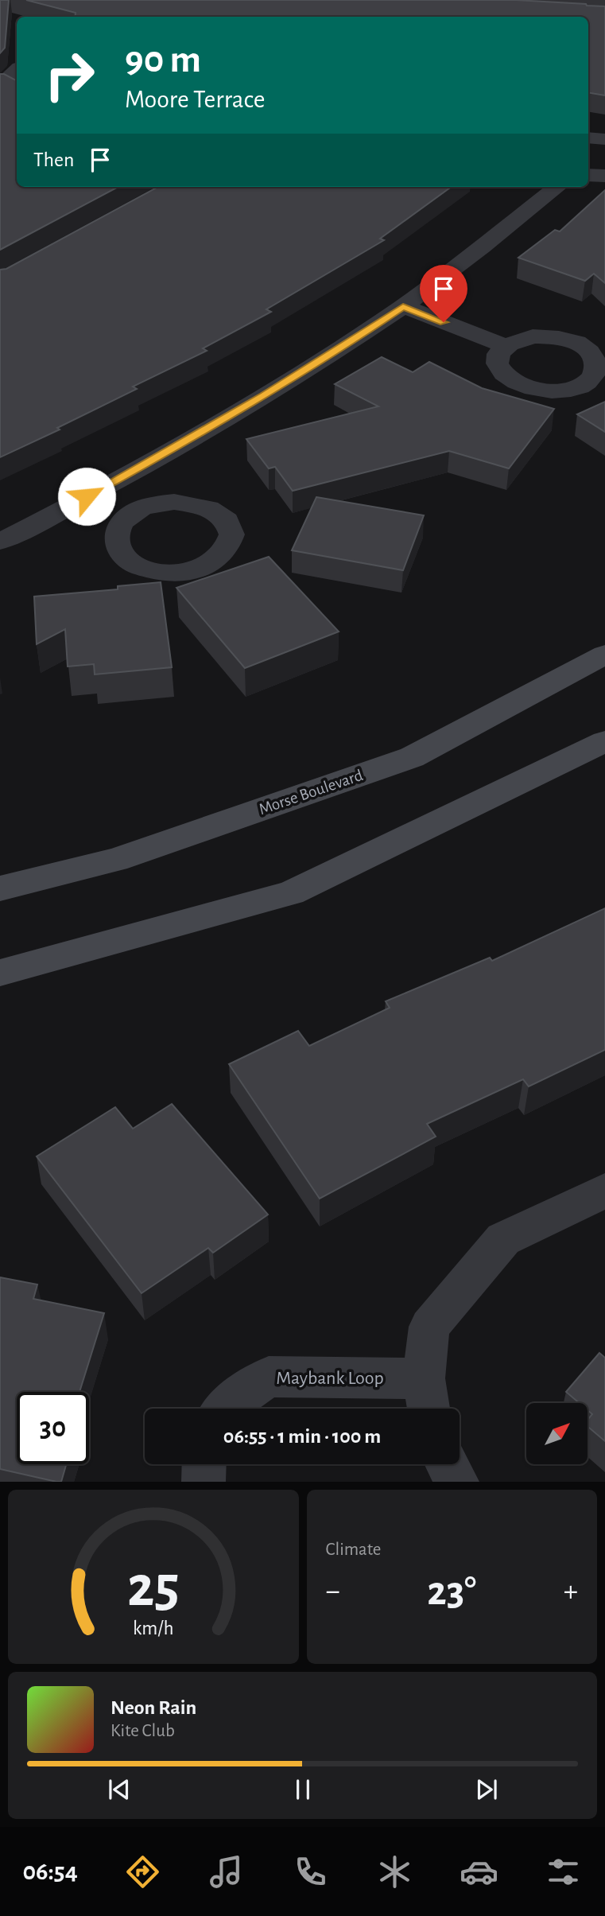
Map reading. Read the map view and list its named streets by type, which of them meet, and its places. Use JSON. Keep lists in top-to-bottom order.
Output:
{
  "streets": {
    "main road": ["Morse Boulevard"],
    "street": ["Maybank Loop"]
  },
  "north": "top right",
  "page": {
    "turn": ["90 m", "Moore Terrace"],
    "then": "Then",
    "limit": "30",
    "trip": "06:55 · 1 min · 100 m",
    "tile": "Climate",
    "heat": ["−", "23°", "+"],
    "song": ["Neon Rain", "Kite Club"],
    "tabs": "06:54",
    "gauge": ["25", "km/h"]
  }
}
